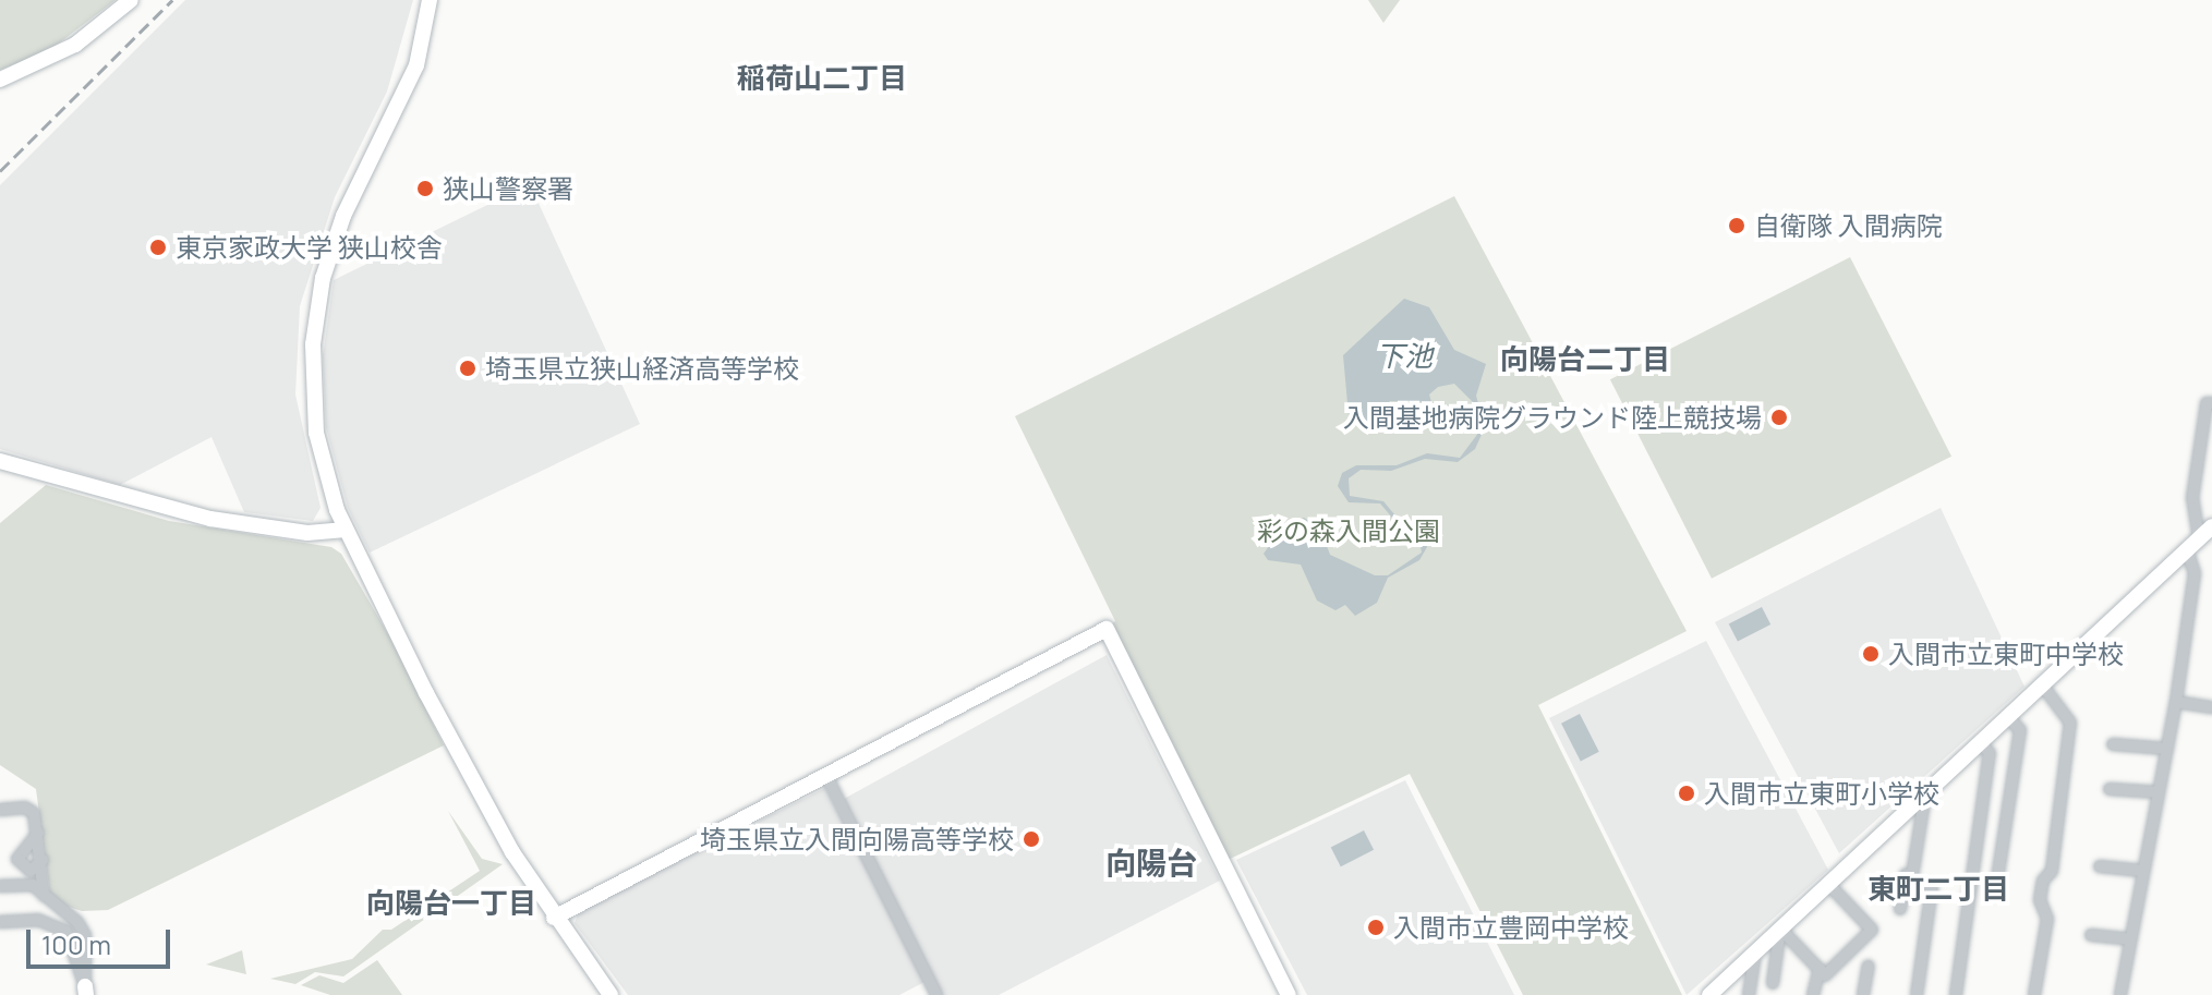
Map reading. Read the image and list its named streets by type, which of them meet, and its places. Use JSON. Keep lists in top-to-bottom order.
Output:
{
  "districts": [
    "稲荷山二丁目",
    "向陽台二丁目",
    "向陽台",
    "東町二丁目",
    "向陽台一丁目"
  ],
  "water": ["下池"],
  "parks": ["彩の森入間公園"],
  "places": [
    "狭山警察署",
    "自衛隊 入間病院",
    "東京家政大学 狭山校舎",
    "埼玉県立狭山経済高等学校",
    "入間基地病院グラウンド陸上競技場",
    "入間市立東町中学校",
    "入間市立東町小学校",
    "埼玉県立入間向陽高等学校",
    "入間市立豊岡中学校"
  ],
  "scale_bar": "100 m"
}
